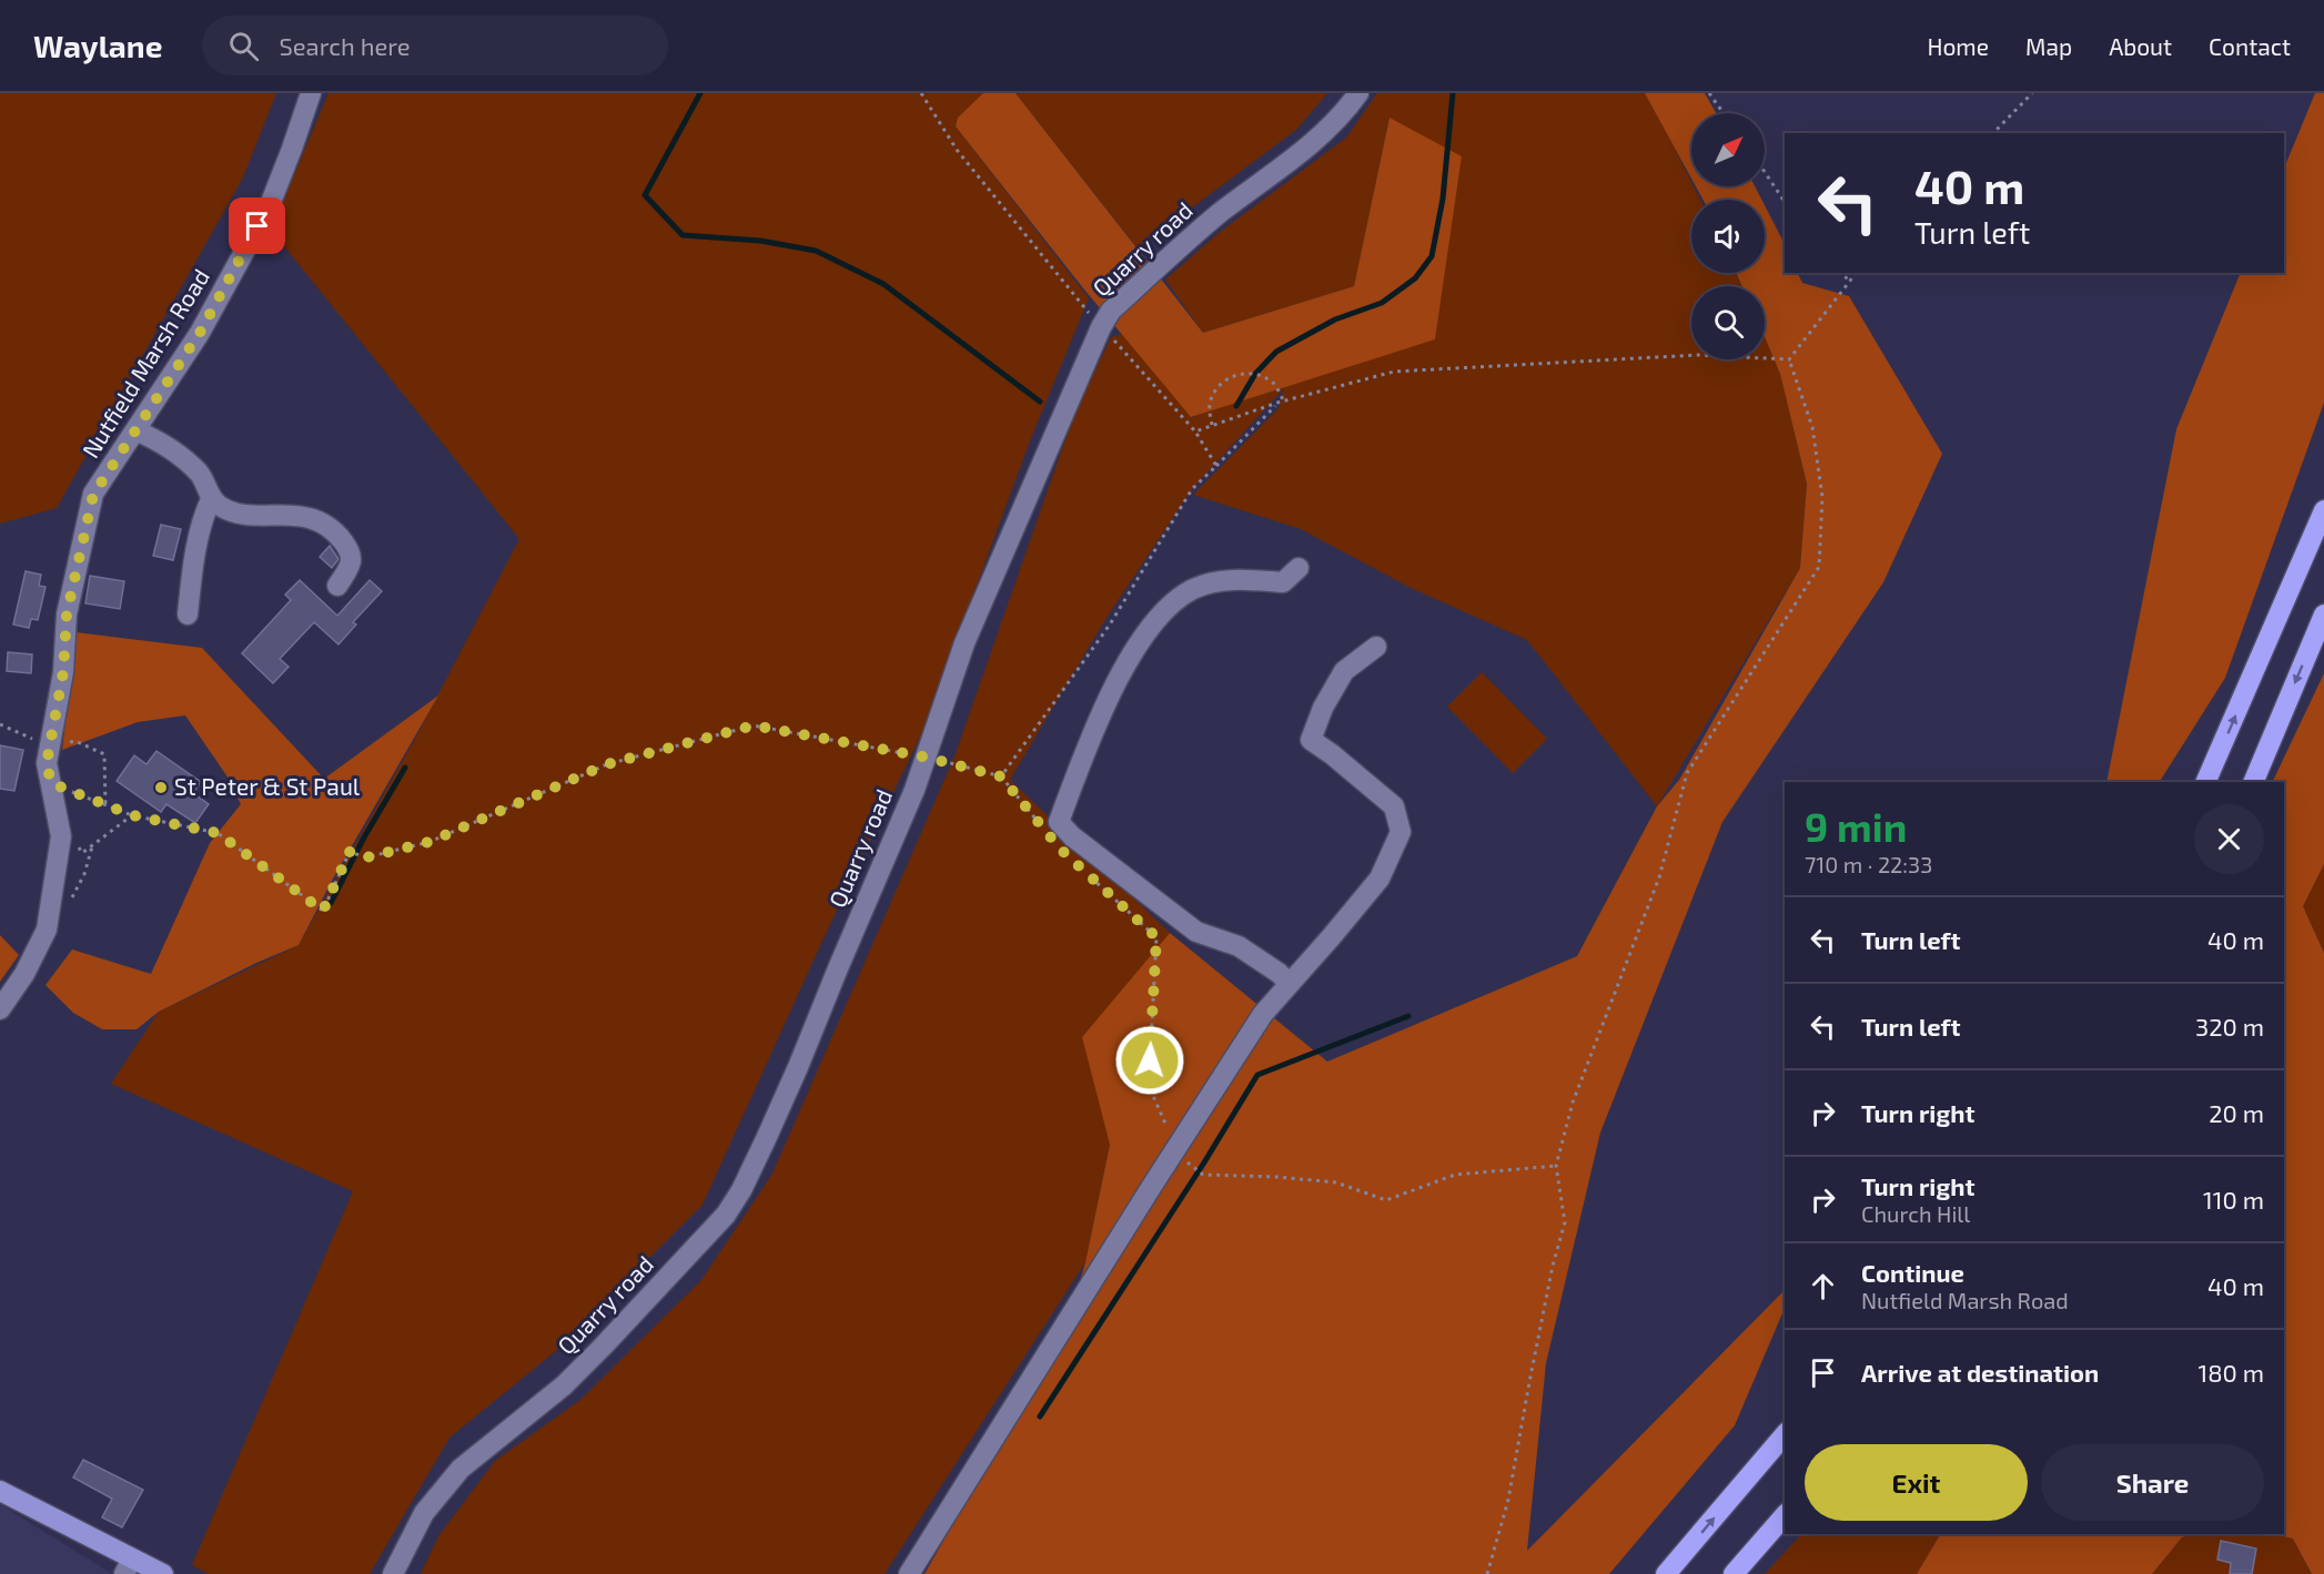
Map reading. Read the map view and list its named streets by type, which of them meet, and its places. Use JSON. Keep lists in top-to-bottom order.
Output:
{
  "streets": {
    "street": ["Quarry road", "Nutfield Marsh Road"]
  },
  "places": ["St Peter & St Paul"],
  "north": "top right",
  "page": {
    "header": "Waylane",
    "search": "Search here",
    "nav": [
      "Home",
      "Map",
      "About",
      "Contact"
    ],
    "turn": ["40 m", "Turn left"],
    "heading": ["9 min", "710 m · 22:33"],
    "list": [
      {
        "name": "Turn left",
        "value": "40 m"
      },
      {
        "name": "Turn left",
        "value": "320 m"
      },
      {
        "name": "Turn right",
        "value": "20 m"
      },
      {
        "name": "Turn right",
        "note": "Church Hill",
        "value": "110 m"
      },
      {
        "name": "Continue",
        "note": "Nutfield Marsh Road",
        "value": "40 m"
      },
      {
        "name": "Arrive at destination",
        "value": "180 m"
      }
    ],
    "buttons": ["Exit", "Share"]
  }
}
